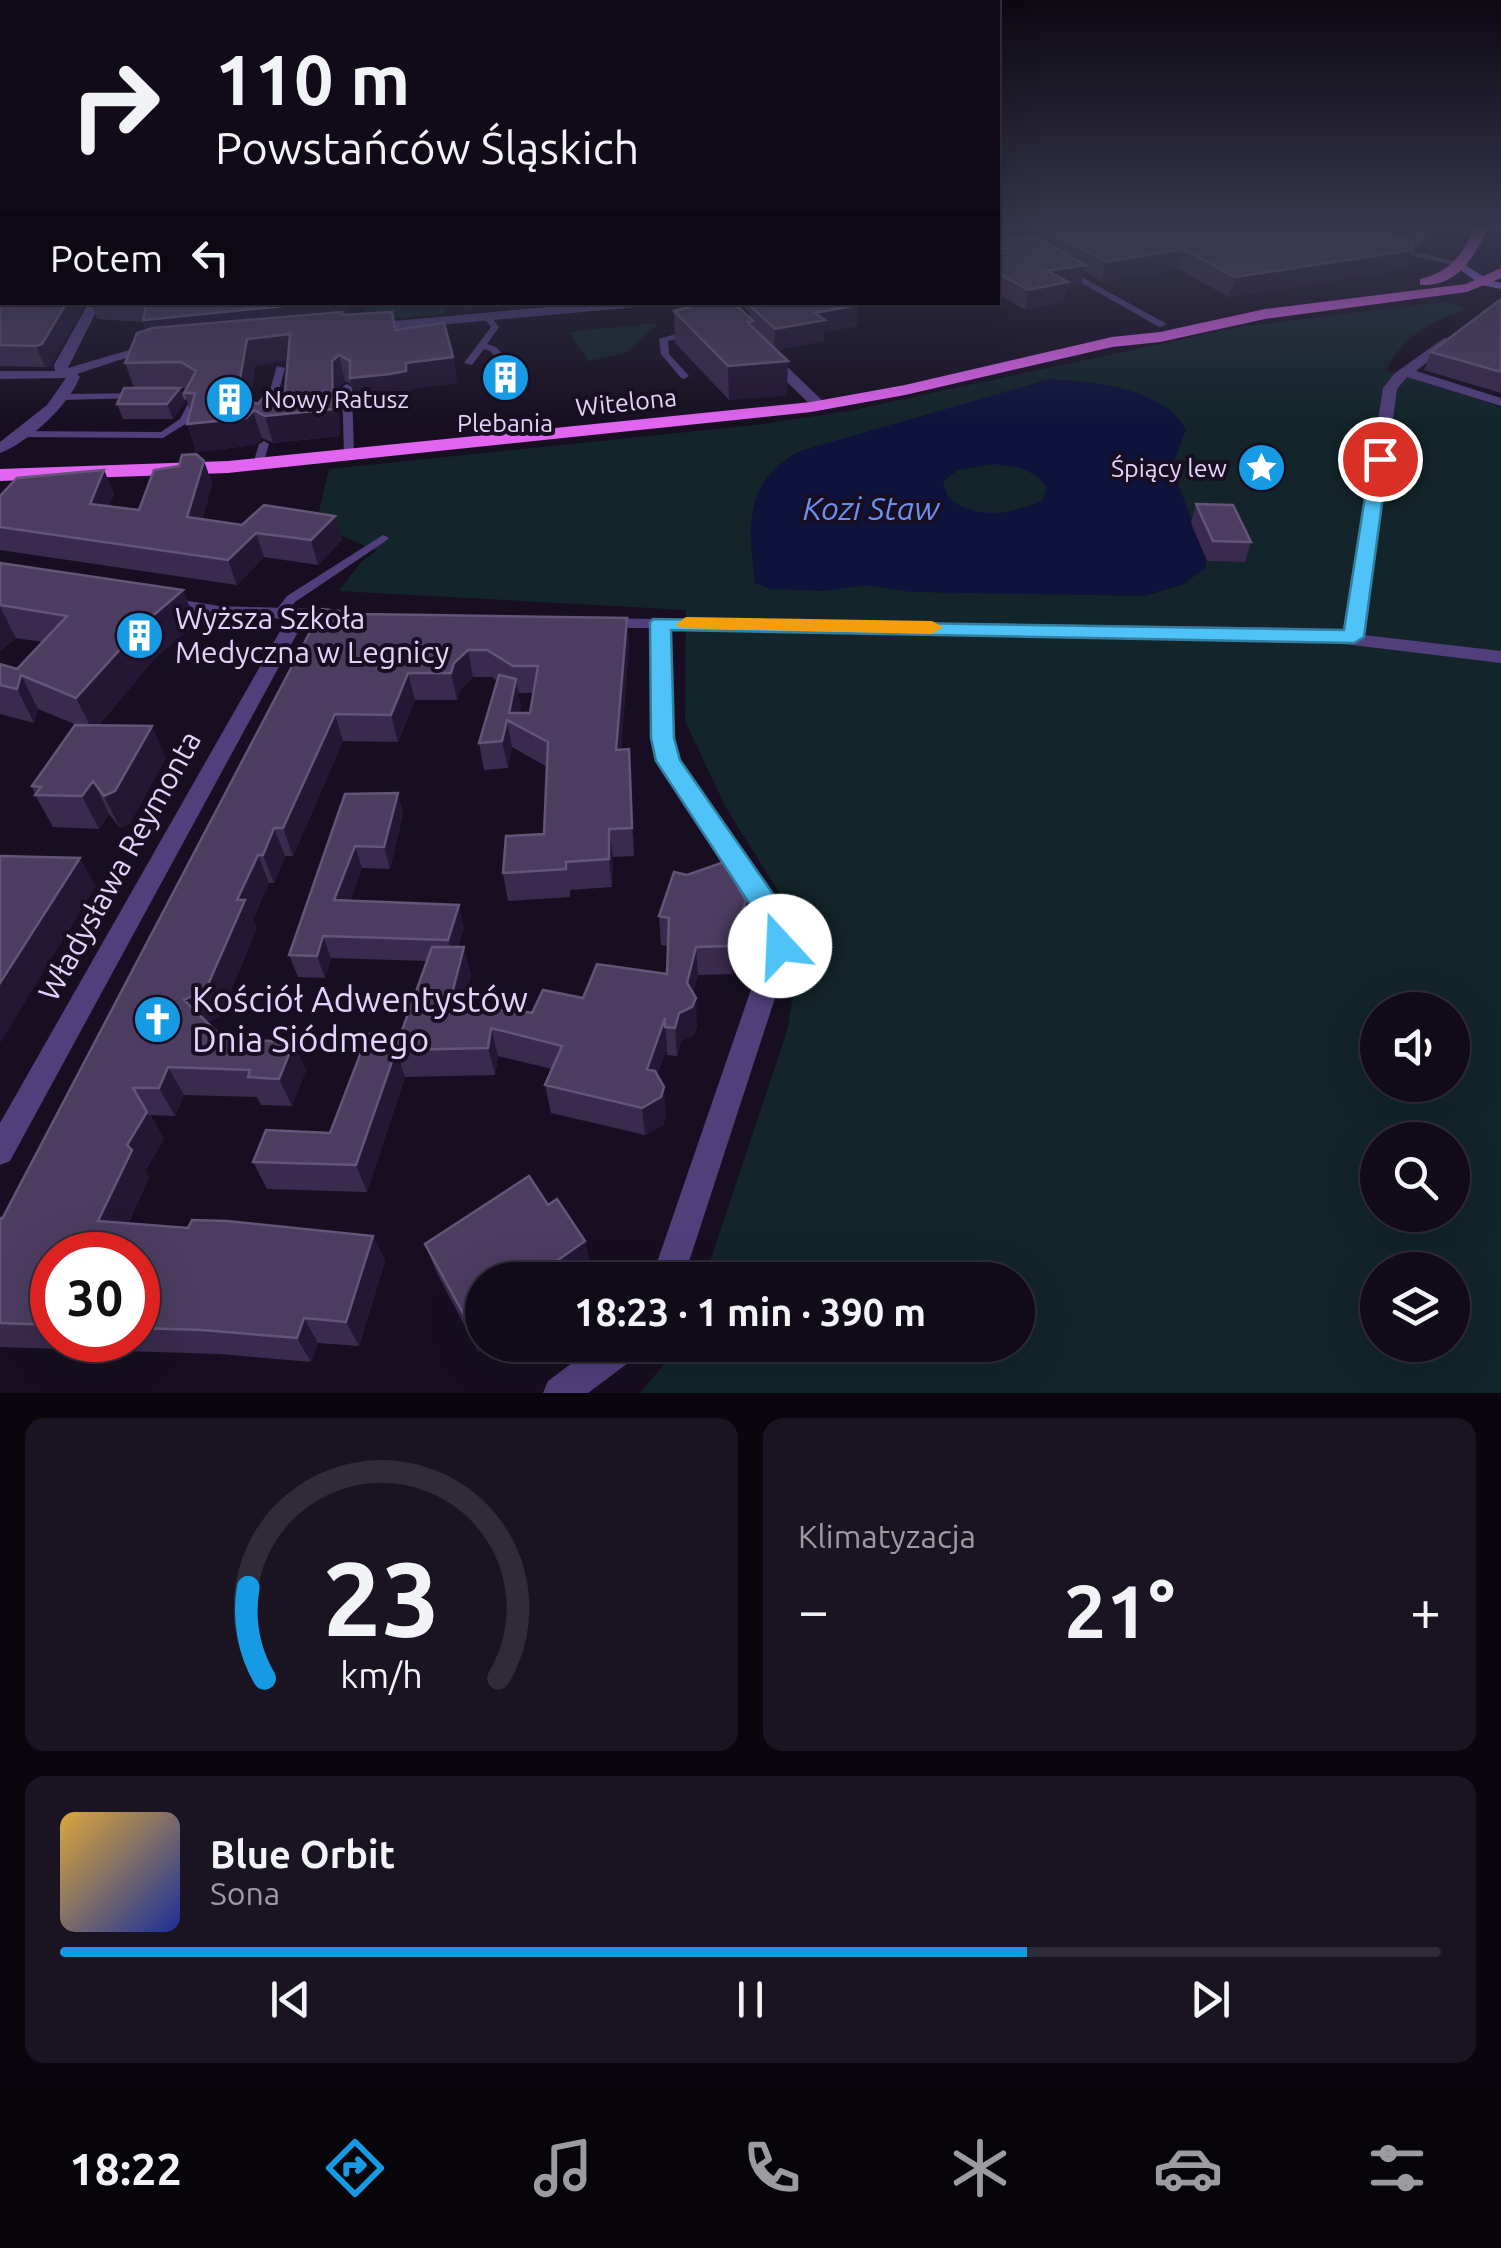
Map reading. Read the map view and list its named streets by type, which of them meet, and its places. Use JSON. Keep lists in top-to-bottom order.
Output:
{
  "streets": {
    "main road": ["Witelona"],
    "street": ["Władysława Reymonta"]
  },
  "water": ["Kozi Staw"],
  "places": {
    "building": ["Plebania", "Nowy Ratusz", "Wyższa Szkoła Medyczna w Legnicy"],
    "place": ["Śpiący lew"],
    "church": ["Kościół Adwentystów Dnia Siódmego"]
  },
  "page": {
    "turn": ["110 m", "Powstańców Śląskich"],
    "then": "Potem",
    "limit": "30",
    "trip": "18:23 · 1 min · 390 m",
    "tile": "Klimatyzacja",
    "heat": ["−", "21°", "+"],
    "song": ["Blue Orbit", "Sona"],
    "tabs": "18:22",
    "gauge": ["23", "km/h"]
  }
}
